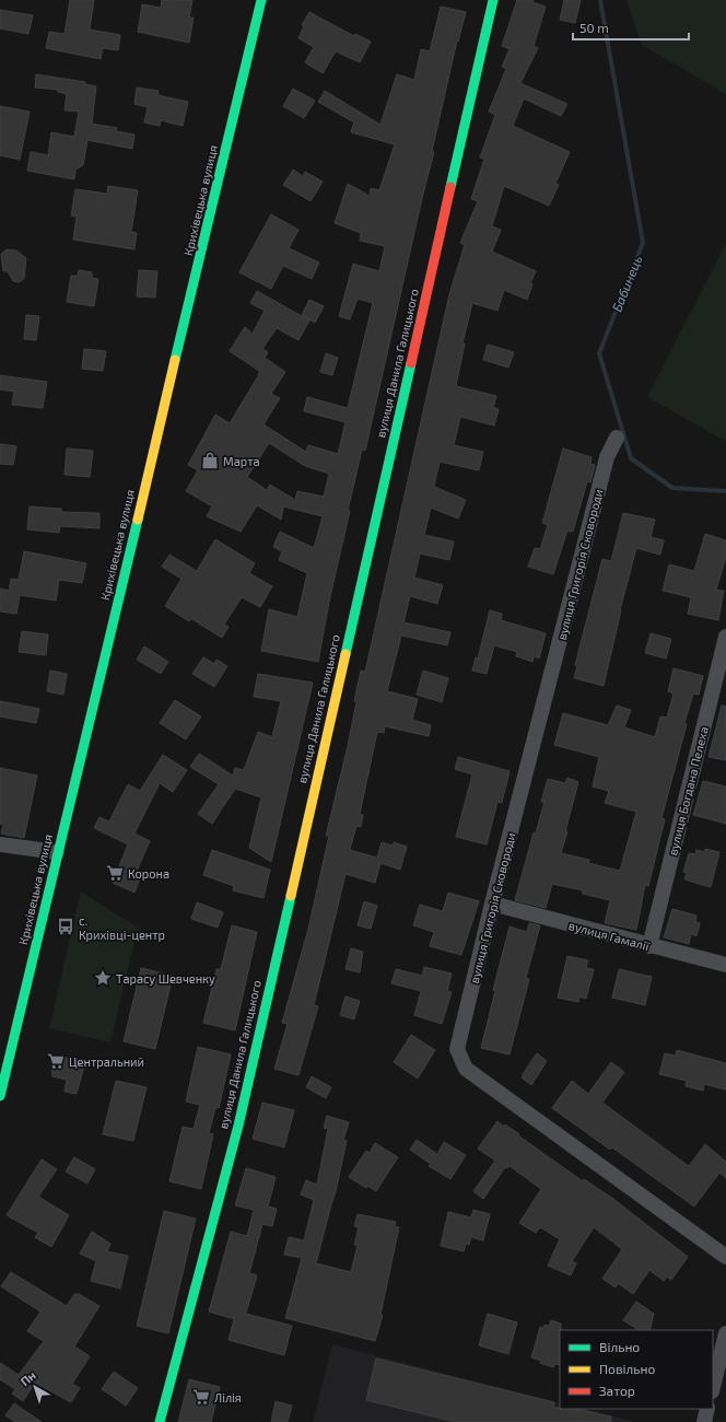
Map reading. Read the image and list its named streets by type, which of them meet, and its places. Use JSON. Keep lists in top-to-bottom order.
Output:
{
  "streets": {
    "street": [
      "Крихівецька вулиця",
      "вулиця Данила Галицького",
      "вулиця Григорія Сковороди",
      "вулиця Богдана Пелеха",
      "вулиця Гамалії"
    ]
  },
  "crossings": [
    ["вулиця Григорія Сковороди", "вулиця Гамалії"],
    ["вулиця Богдана Пелеха", "вулиця Гамалії"]
  ],
  "water": ["Бабинець"],
  "places": {
    "shop": ["Марта"],
    "supermarket": ["Корона", "Центральний", "Лілія"],
    "bus stop": ["с. Крихівці-центр"],
    "place": ["Тарасу Шевченку"]
  },
  "legend": ["Вільно", "Повільно", "Затор"],
  "scale_bar": "50 m",
  "north": "top left"
}
